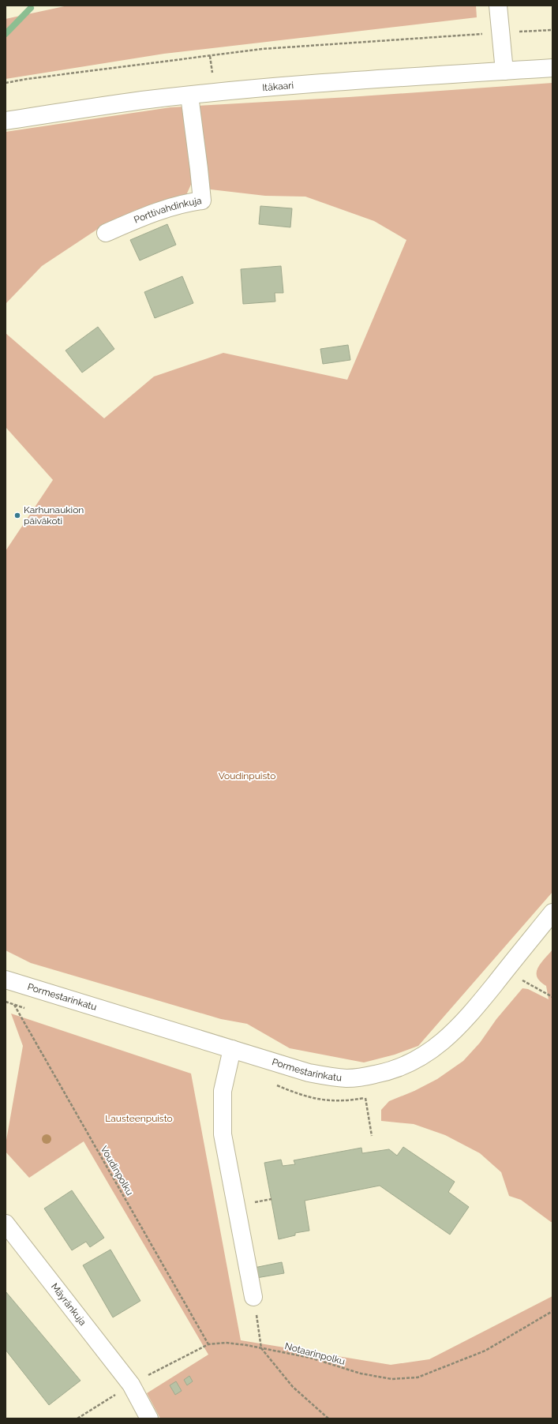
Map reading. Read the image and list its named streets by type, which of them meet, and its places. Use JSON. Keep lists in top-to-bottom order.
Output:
{
  "streets": {
    "street": [
      "Itäkaari",
      "Porttivahdinkuja",
      "Pormestarinkatu",
      "Mäyränkuja"
    ],
    "path": ["Voudinpolku", "Notaarinpolku"]
  },
  "crossings": [
    ["Itäkaari", "Porttivahdinkuja"],
    ["Voudinpolku", "Notaarinpolku"],
    ["Mäyränkuja", "Notaarinpolku"]
  ],
  "parks": ["Voudinpuisto", "Lausteenpuisto"],
  "places": ["Karhunaukion päiväkoti"]
}
